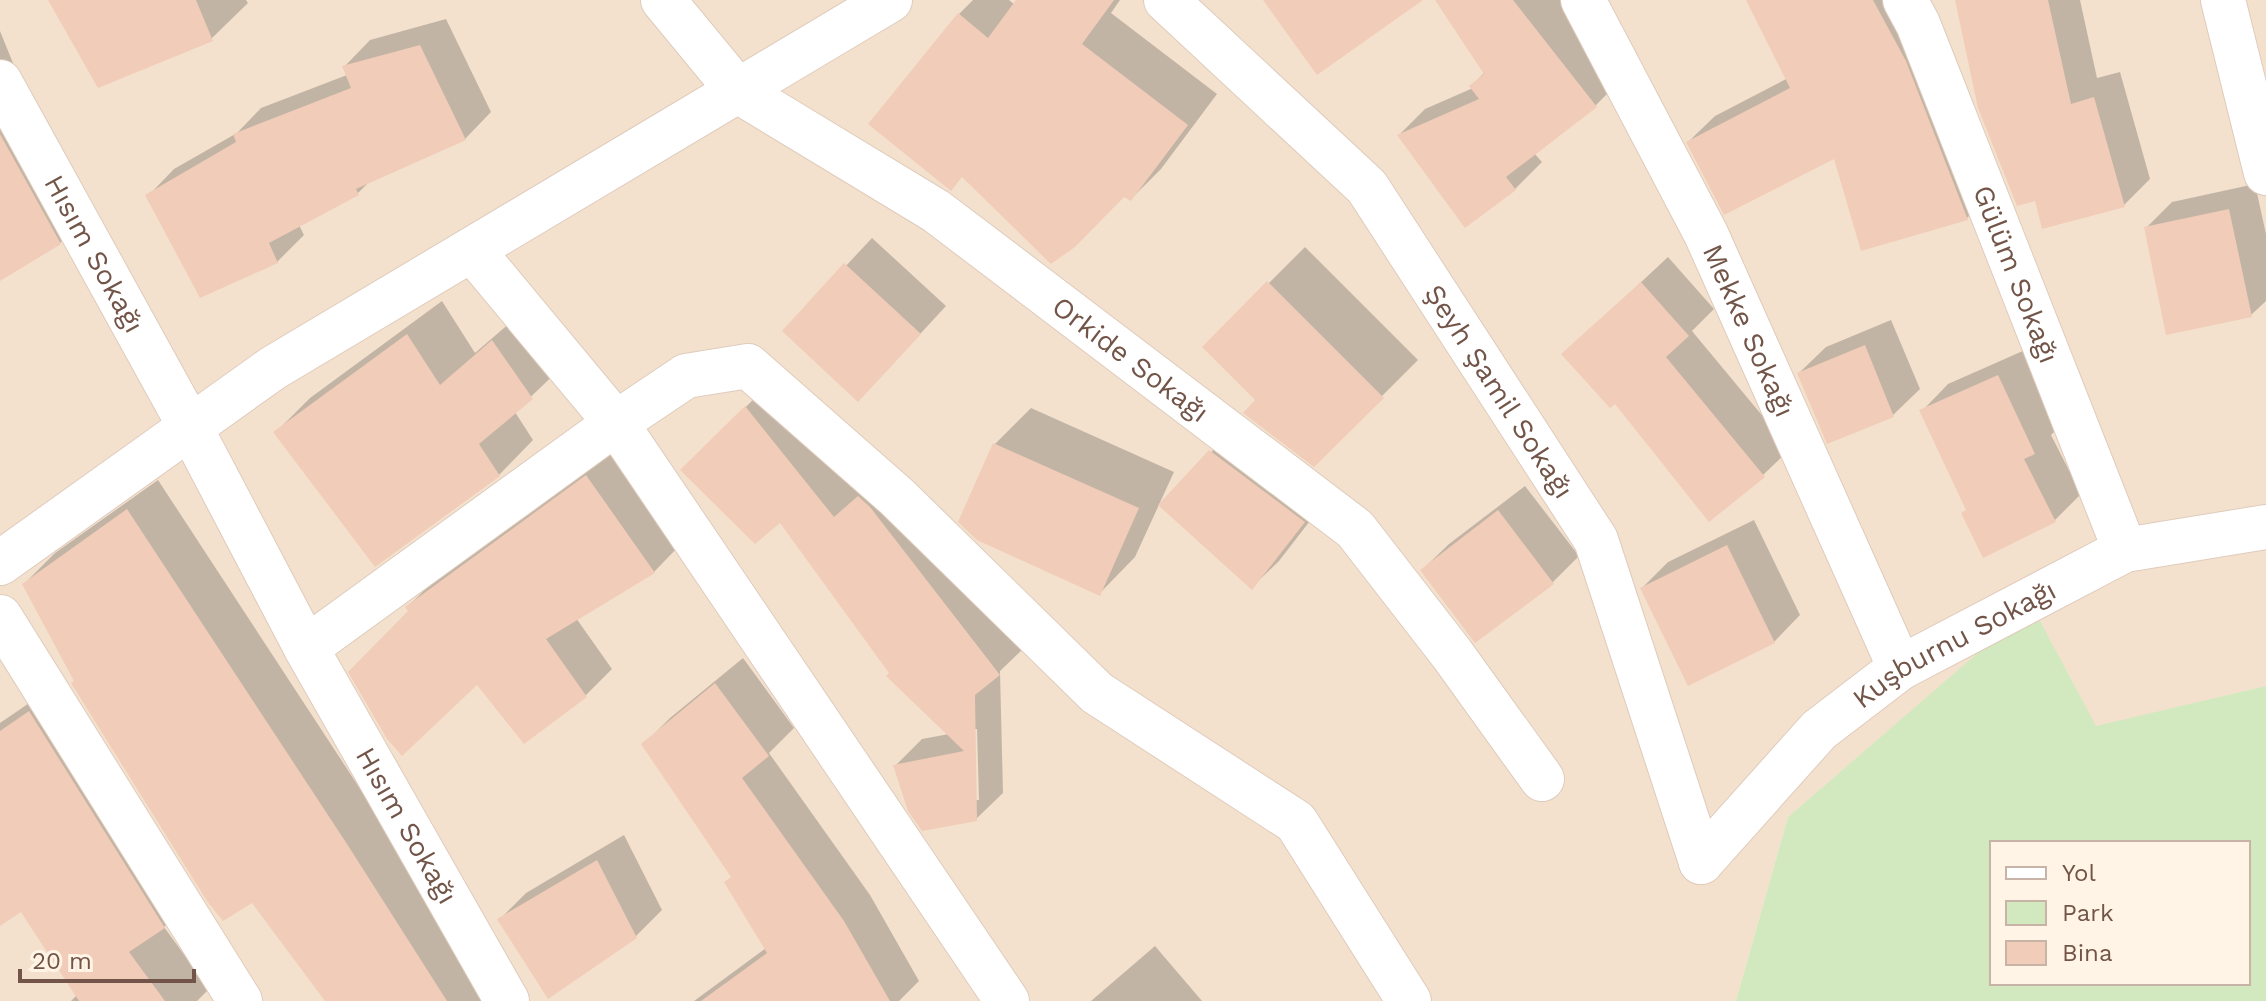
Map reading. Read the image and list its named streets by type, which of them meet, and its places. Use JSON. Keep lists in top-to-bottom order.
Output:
{
  "streets": {
    "street": [
      "Hısım Sokağı",
      "Gülüm Sokağı",
      "Mekke Sokağı",
      "Orkide Sokağı",
      "Şeyh Şamil Sokağı",
      "Kuşburnu Sokağı"
    ]
  },
  "crossings": [
    ["Gülüm Sokağı", "Kuşburnu Sokağı"],
    ["Mekke Sokağı", "Kuşburnu Sokağı"],
    ["Şeyh Şamil Sokağı", "Kuşburnu Sokağı"]
  ],
  "legend": ["Yol", "Park", "Bina"],
  "scale_bar": "20 m"
}
